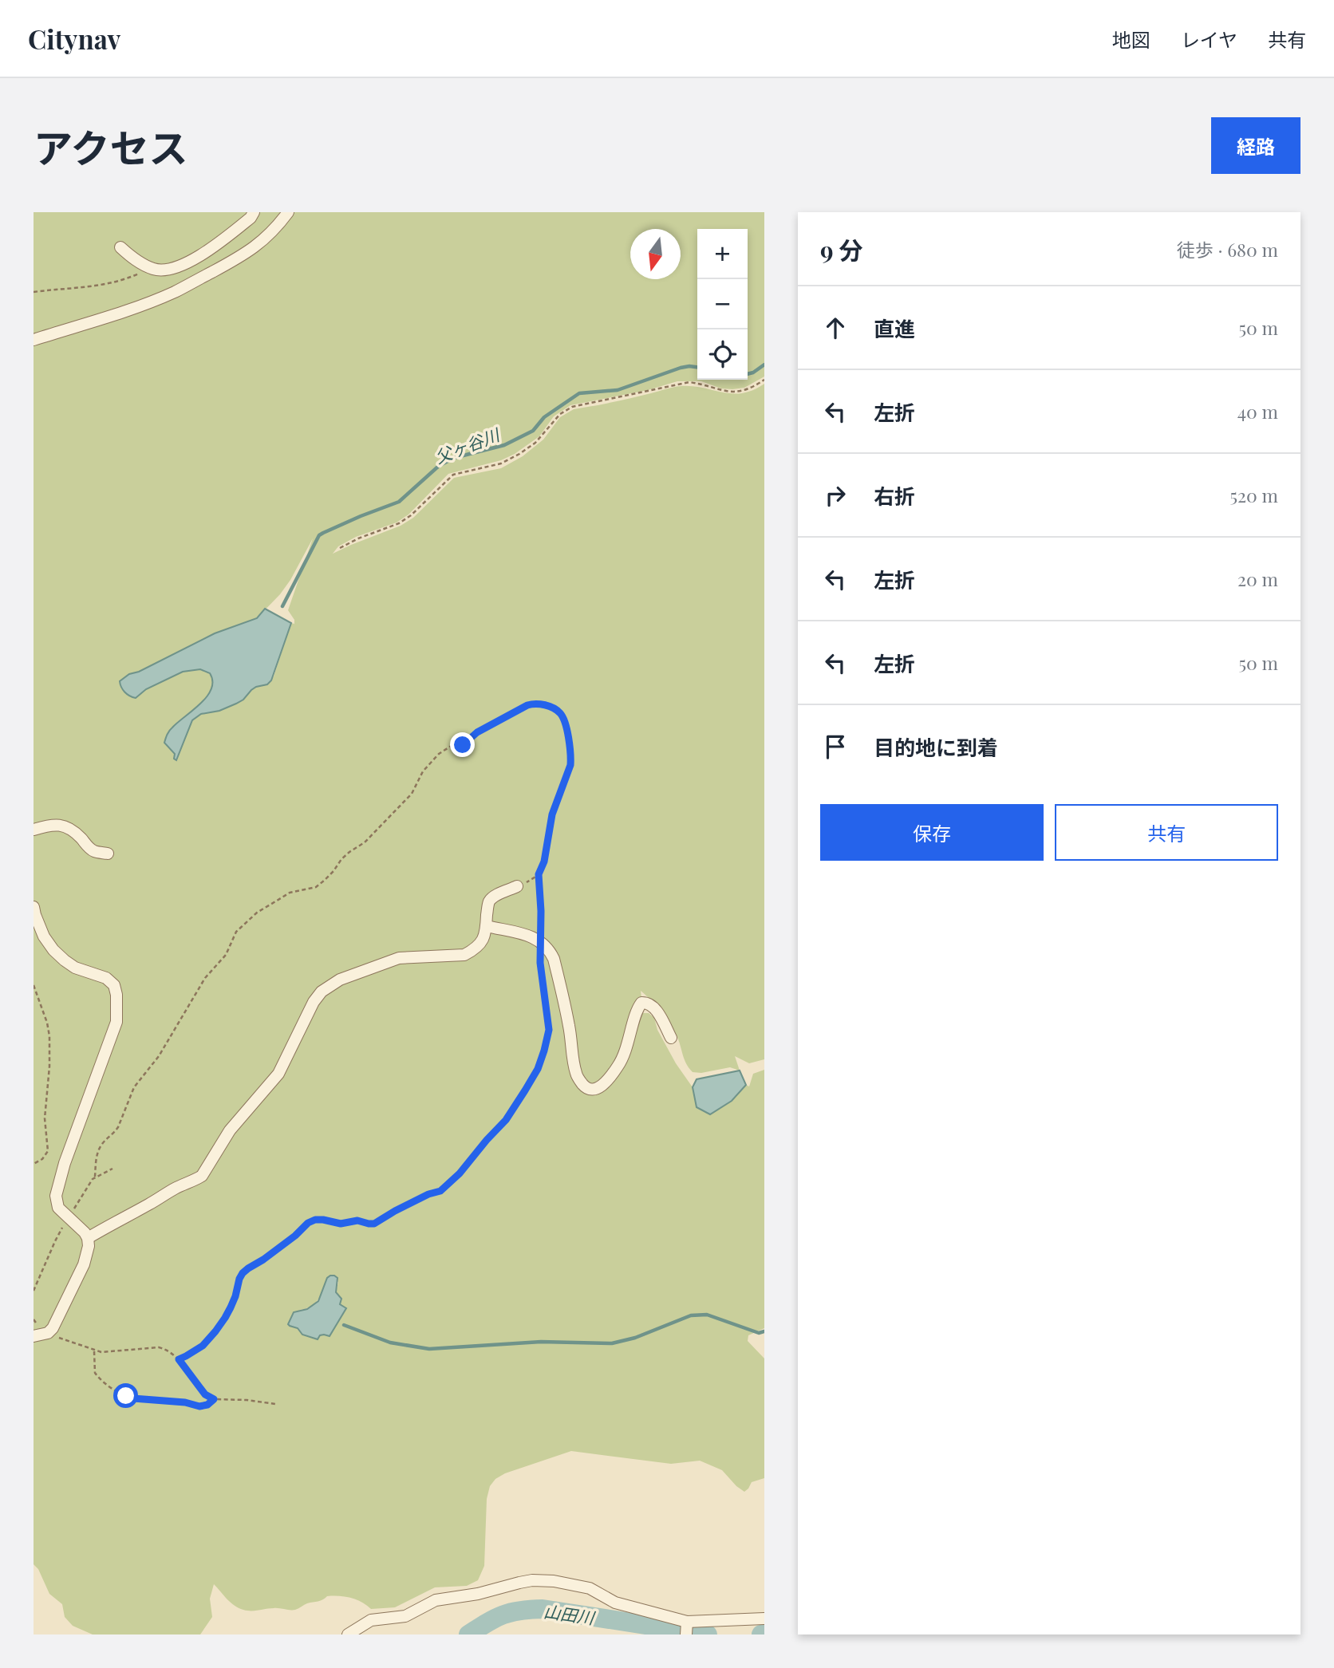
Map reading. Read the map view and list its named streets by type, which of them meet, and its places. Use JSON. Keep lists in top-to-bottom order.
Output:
{
  "water": ["父ヶ谷川", "山田川"],
  "north": "bottom",
  "page": {
    "header": "Citynav",
    "nav": ["地図", "レイヤ", "共有"],
    "title": "アクセス",
    "buttons": [
      "経路",
      ["保存", "共有"]
    ],
    "heading": ["9 分", "徒歩 · 680 m"],
    "map_buttons": ["+", "−"],
    "list": [
      ["直進", "50 m"],
      ["左折", "40 m"],
      ["右折", "520 m"],
      ["左折", "20 m"],
      ["左折", "50 m"],
      "目的地に到着"
    ]
  }
}
